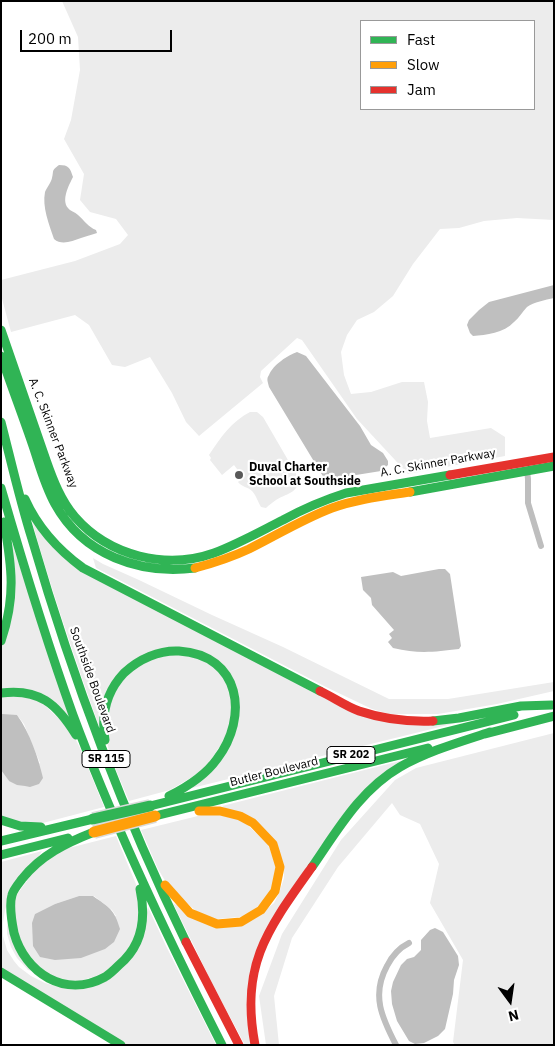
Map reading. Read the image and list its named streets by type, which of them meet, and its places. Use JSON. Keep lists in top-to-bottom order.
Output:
{
  "streets": {
    "main road": [
      "A. C. Skinner Parkway",
      "Southside Boulevard",
      "SR 202",
      "SR 115",
      "Butler Boulevard"
    ]
  },
  "places": ["Duval Charter School at Southside"],
  "legend": ["Fast", "Slow", "Jam"],
  "scale_bar": "200 m",
  "north": "bottom"
}
